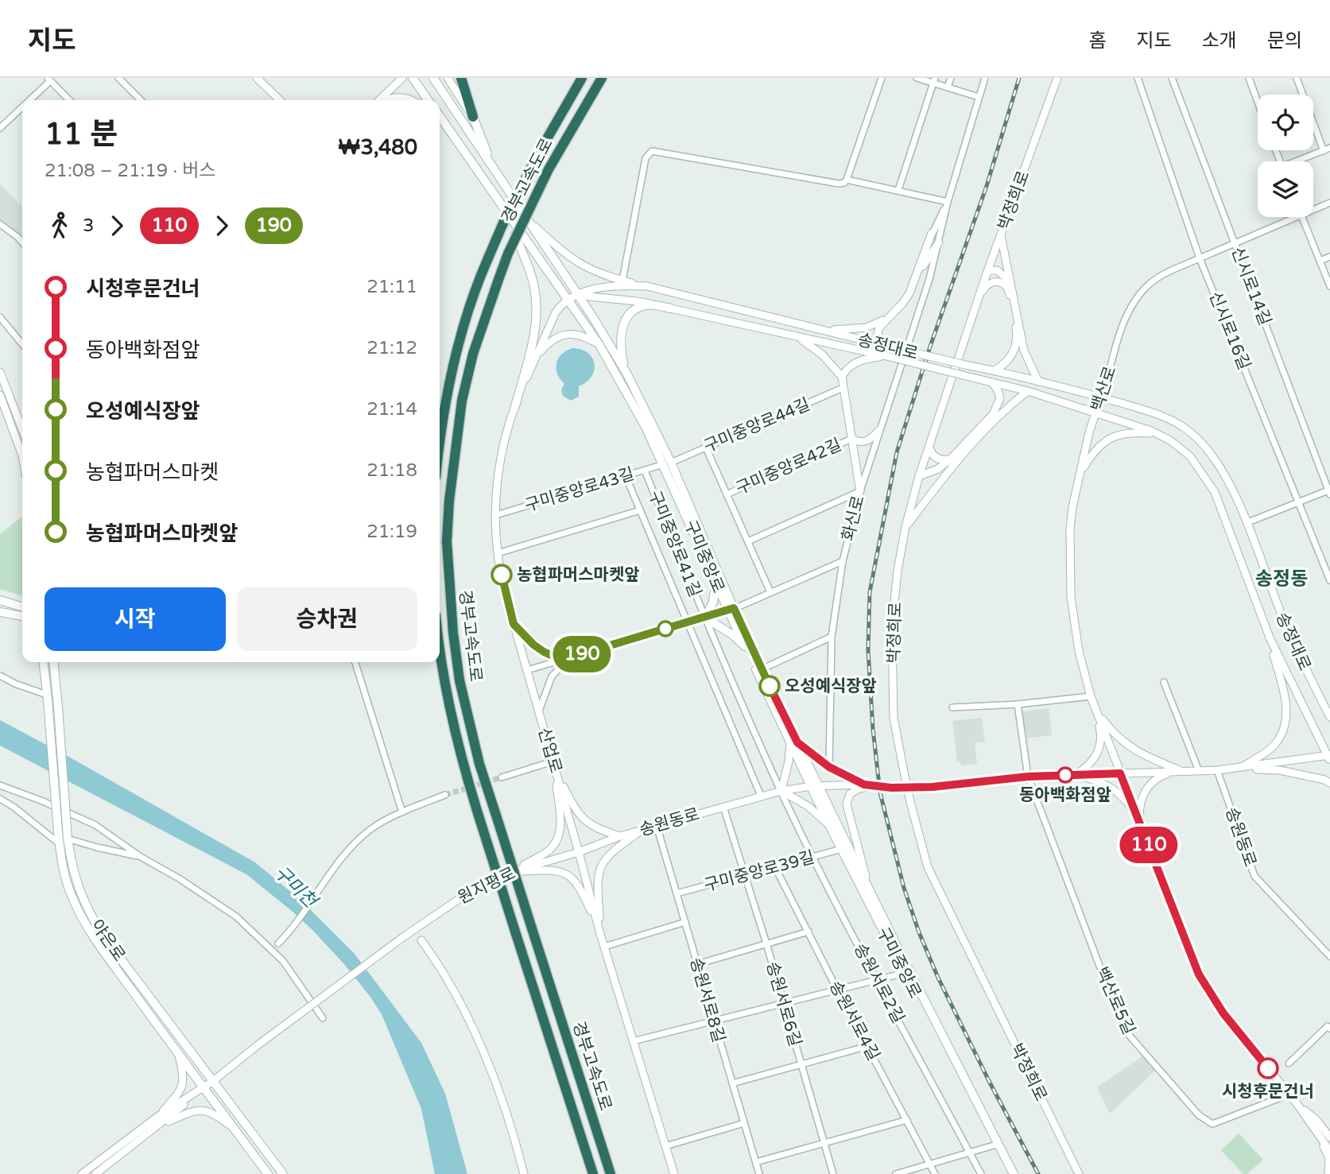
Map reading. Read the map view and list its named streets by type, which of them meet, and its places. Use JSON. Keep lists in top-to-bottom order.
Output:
{
  "streets": {
    "highway": ["경부고속도로"],
    "main road": ["구미중앙로", "야은로"],
    "street": [
      "박정희로",
      "신시로14길",
      "신시로16길",
      "송정대로",
      "백산로",
      "구미중앙로44길",
      "구미중앙로42길",
      "구미중앙로43길",
      "화신로",
      "구미중앙로41길",
      "산업로",
      "송원동로",
      "구미중앙로39길",
      "원지평로",
      "송원서로2길",
      "송원서로8길",
      "백산로5길",
      "송원서로6길",
      "송원서로4길"
    ]
  },
  "crossings": [
    ["신시로14길", "백산로"],
    ["신시로16길", "백산로"],
    ["송정대로", "백산로"],
    ["송정대로", "구미중앙로"],
    ["송정대로", "산업로"],
    ["송정대로", "송원동로"],
    ["백산로", "송원동로"],
    ["백산로", "백산로5길"],
    ["구미중앙로44길", "구미중앙로42길"],
    ["구미중앙로44길", "구미중앙로43길"],
    ["구미중앙로44길", "구미중앙로"],
    ["구미중앙로43길", "구미중앙로41길"],
    ["구미중앙로43길", "구미중앙로"],
    ["구미중앙로43길", "산업로"],
    ["구미중앙로41길", "구미중앙로"],
    ["구미중앙로41길", "산업로"],
    ["구미중앙로", "산업로"],
    ["구미중앙로", "송원동로"],
    ["구미중앙로", "구미중앙로39길"],
    ["산업로", "송원동로"],
    ["산업로", "원지평로"],
    ["송원동로", "원지평로"],
    ["송원동로", "송원서로2길"],
    ["송원동로", "송원서로8길"],
    ["송원동로", "백산로5길"],
    ["송원동로", "송원서로6길"],
    ["구미중앙로39길", "송원서로2길"],
    ["구미중앙로39길", "송원서로8길"],
    ["구미중앙로39길", "송원서로6길"],
    ["구미중앙로39길", "송원서로4길"],
    ["원지평로", "야은로"],
    ["송원서로8길", "송원서로6길"],
    ["송원서로6길", "송원서로4길"]
  ],
  "districts": ["송정동"],
  "water": ["구미천"],
  "places": [
    "농협파머스마켓앞",
    "오성예식장앞",
    "동아백화점앞",
    "시청후문건너"
  ],
  "lines": ["bus line 190", "bus line 110"],
  "page": {
    "header": "지도",
    "nav": [
      "홈",
      "지도",
      "소개",
      "문의"
    ],
    "on_map": ["110", "190"],
    "heading": ["11 분", "21:08 – 21:19 · 버스", "₩3,480"],
    "legs": ["3", "110", "190"],
    "list": [
      {
        "name": "시청후문건너",
        "value": "21:11"
      },
      {
        "name": "동아백화점앞",
        "value": "21:12"
      },
      {
        "name": "오성예식장앞",
        "value": "21:14"
      },
      {
        "name": "농협파머스마켓",
        "value": "21:18"
      },
      {
        "name": "농협파머스마켓앞",
        "value": "21:19"
      }
    ],
    "buttons": ["시작", "승차권"]
  }
}
